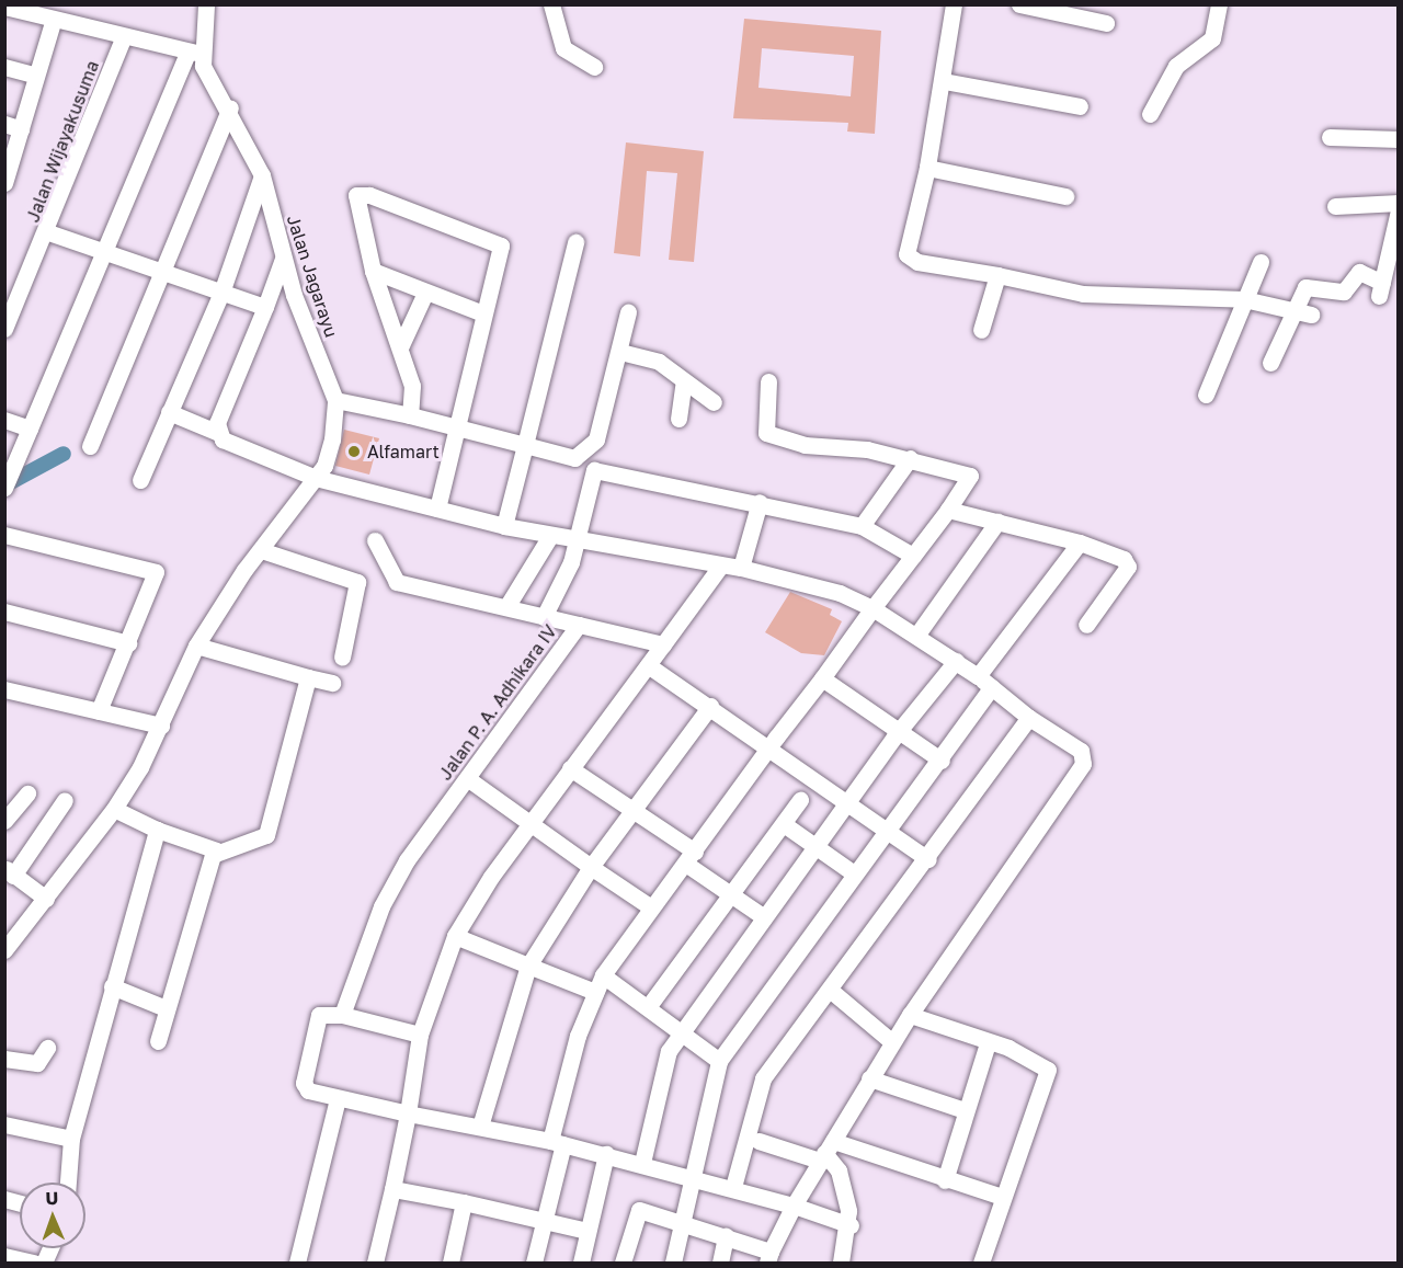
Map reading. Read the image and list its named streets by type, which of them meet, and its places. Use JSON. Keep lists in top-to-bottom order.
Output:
{
  "streets": {
    "street": ["Jalan Wijayakusuma", "Jalan Jagarayu", "Jalan P. A. Adhikara IV"]
  },
  "places": ["Alfamart"],
  "north": "top"
}
